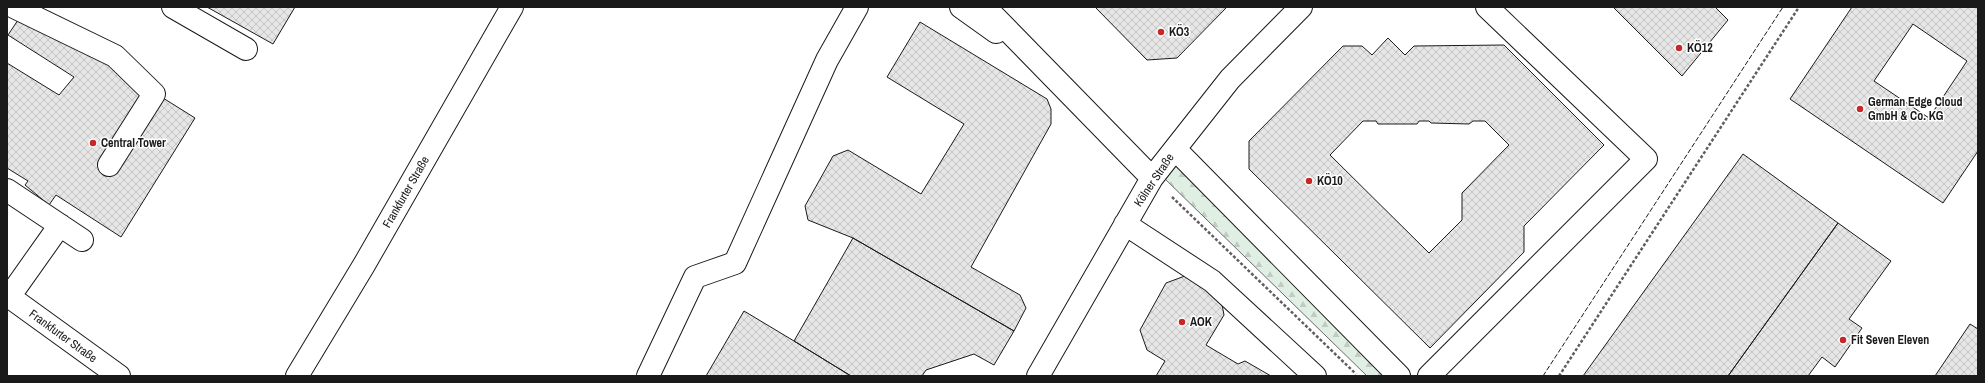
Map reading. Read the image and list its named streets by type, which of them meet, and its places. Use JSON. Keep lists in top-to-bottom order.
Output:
{
  "streets": {
    "street": ["Kölner Straße", "Frankfurter Straße"]
  },
  "places": [
    "KÖ3",
    "KÖ12",
    "German Edge Cloud GmbH & Co. KG",
    "Central Tower",
    "KÖ10",
    "AOK",
    "Fit Seven Eleven"
  ]
}
